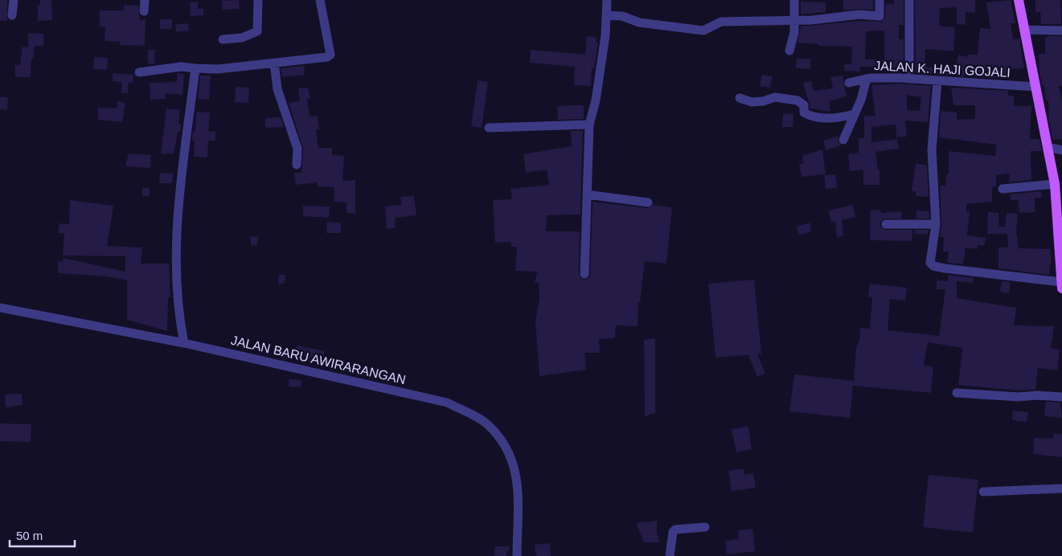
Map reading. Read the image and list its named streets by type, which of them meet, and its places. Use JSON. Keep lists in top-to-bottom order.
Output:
{
  "streets": {
    "street": ["JALAN K. HAJI GOJALI", "JALAN BARU AWIRARANGAN"]
  },
  "scale_bar": "50 m"
}
